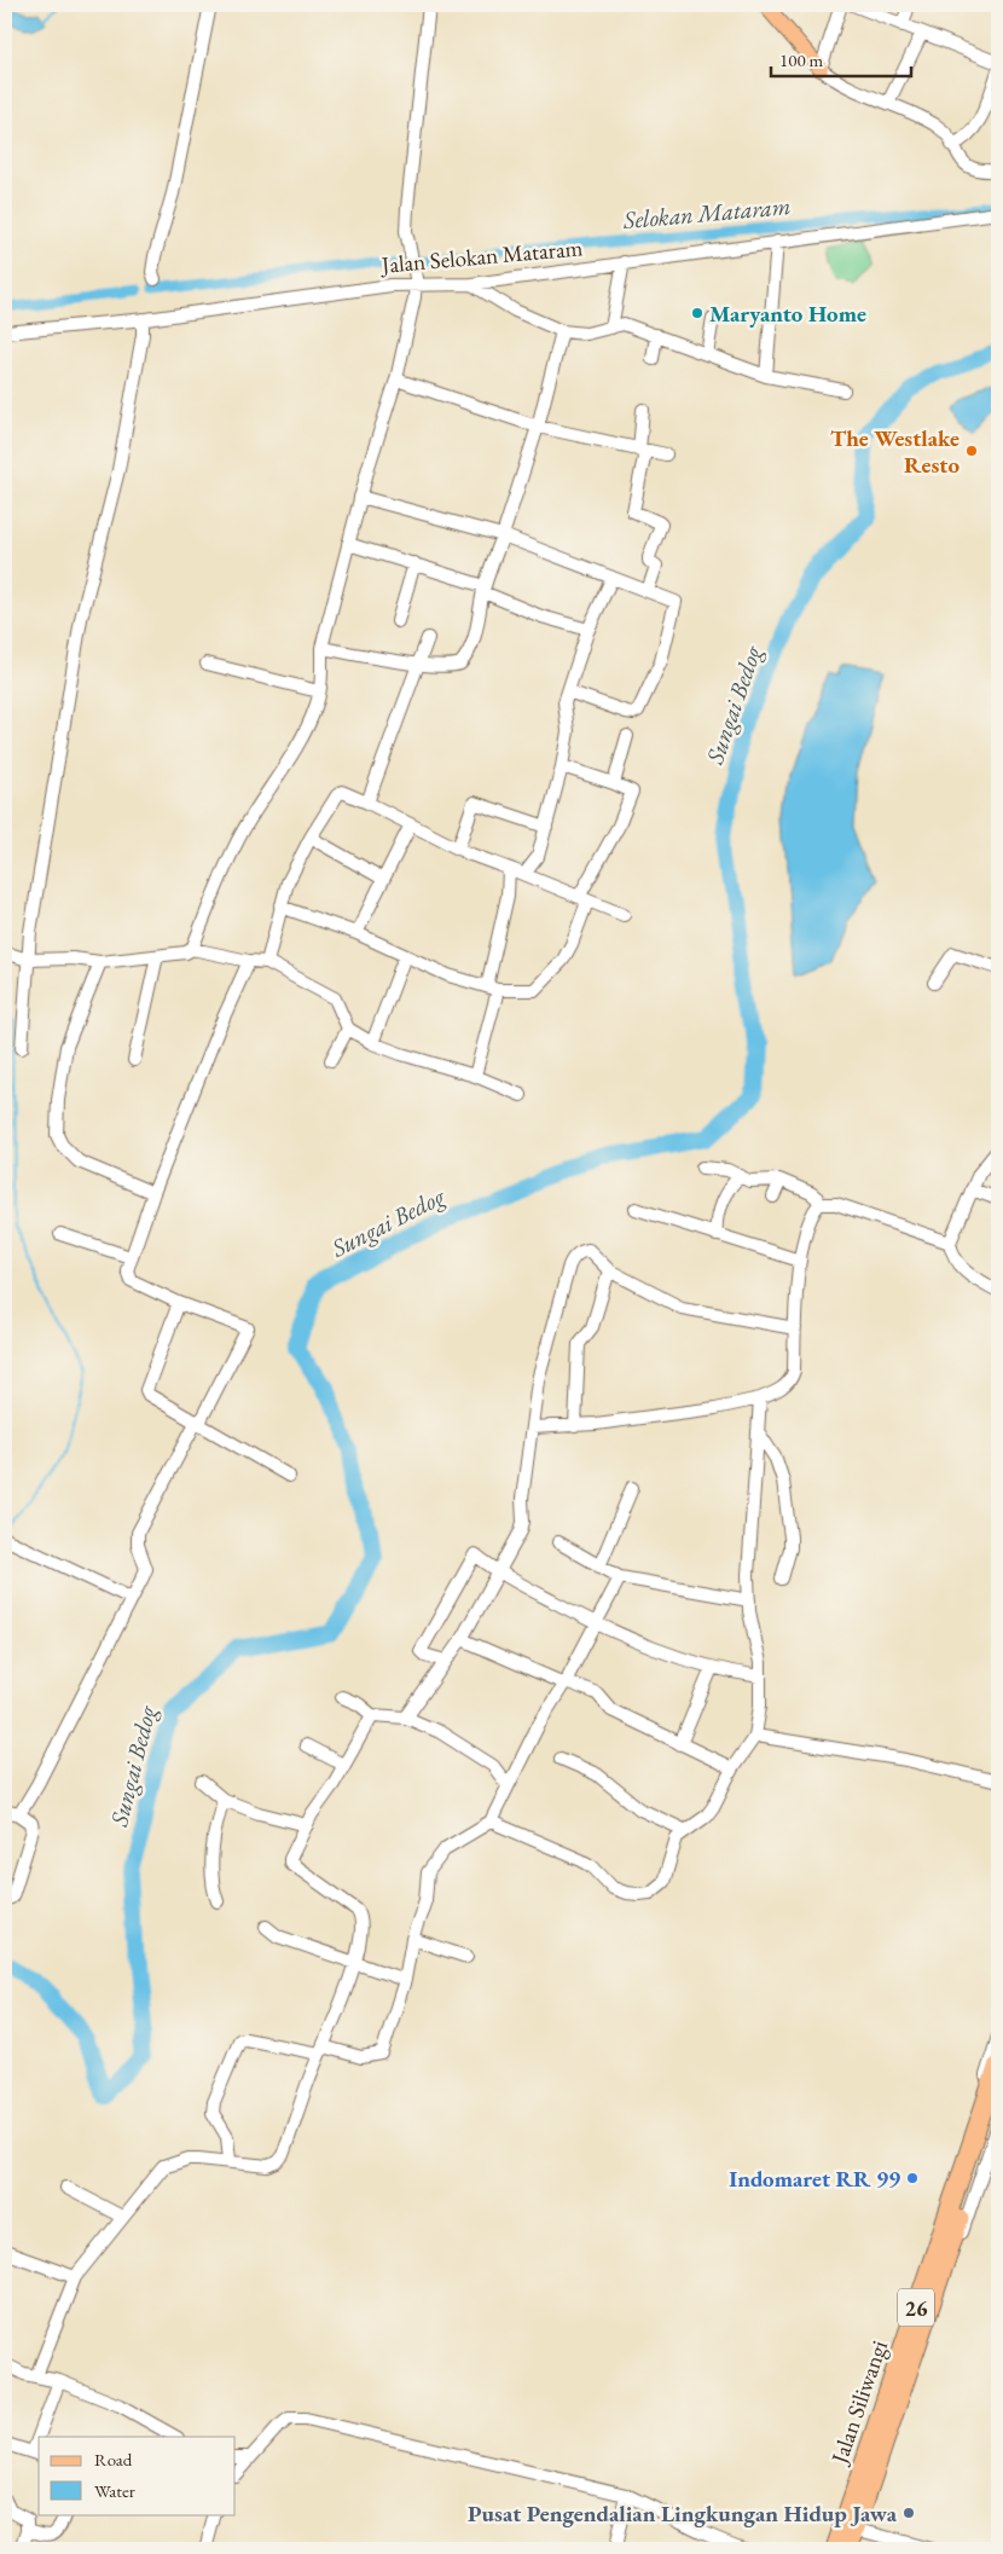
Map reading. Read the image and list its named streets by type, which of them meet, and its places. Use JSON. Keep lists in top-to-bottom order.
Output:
{
  "streets": {
    "highway": ["26", "Jalan Siliwangi"],
    "street": ["Jalan Selokan Mataram"]
  },
  "water": ["Selokan Mataram", "Sungai Bedog"],
  "places": [
    "Maryanto Home",
    "The Westlake Resto",
    "Indomaret RR 99",
    "Pusat Pengendalian Lingkungan Hidup Jawa"
  ],
  "legend": ["Road", "Water"],
  "scale_bar": "100 m"
}
